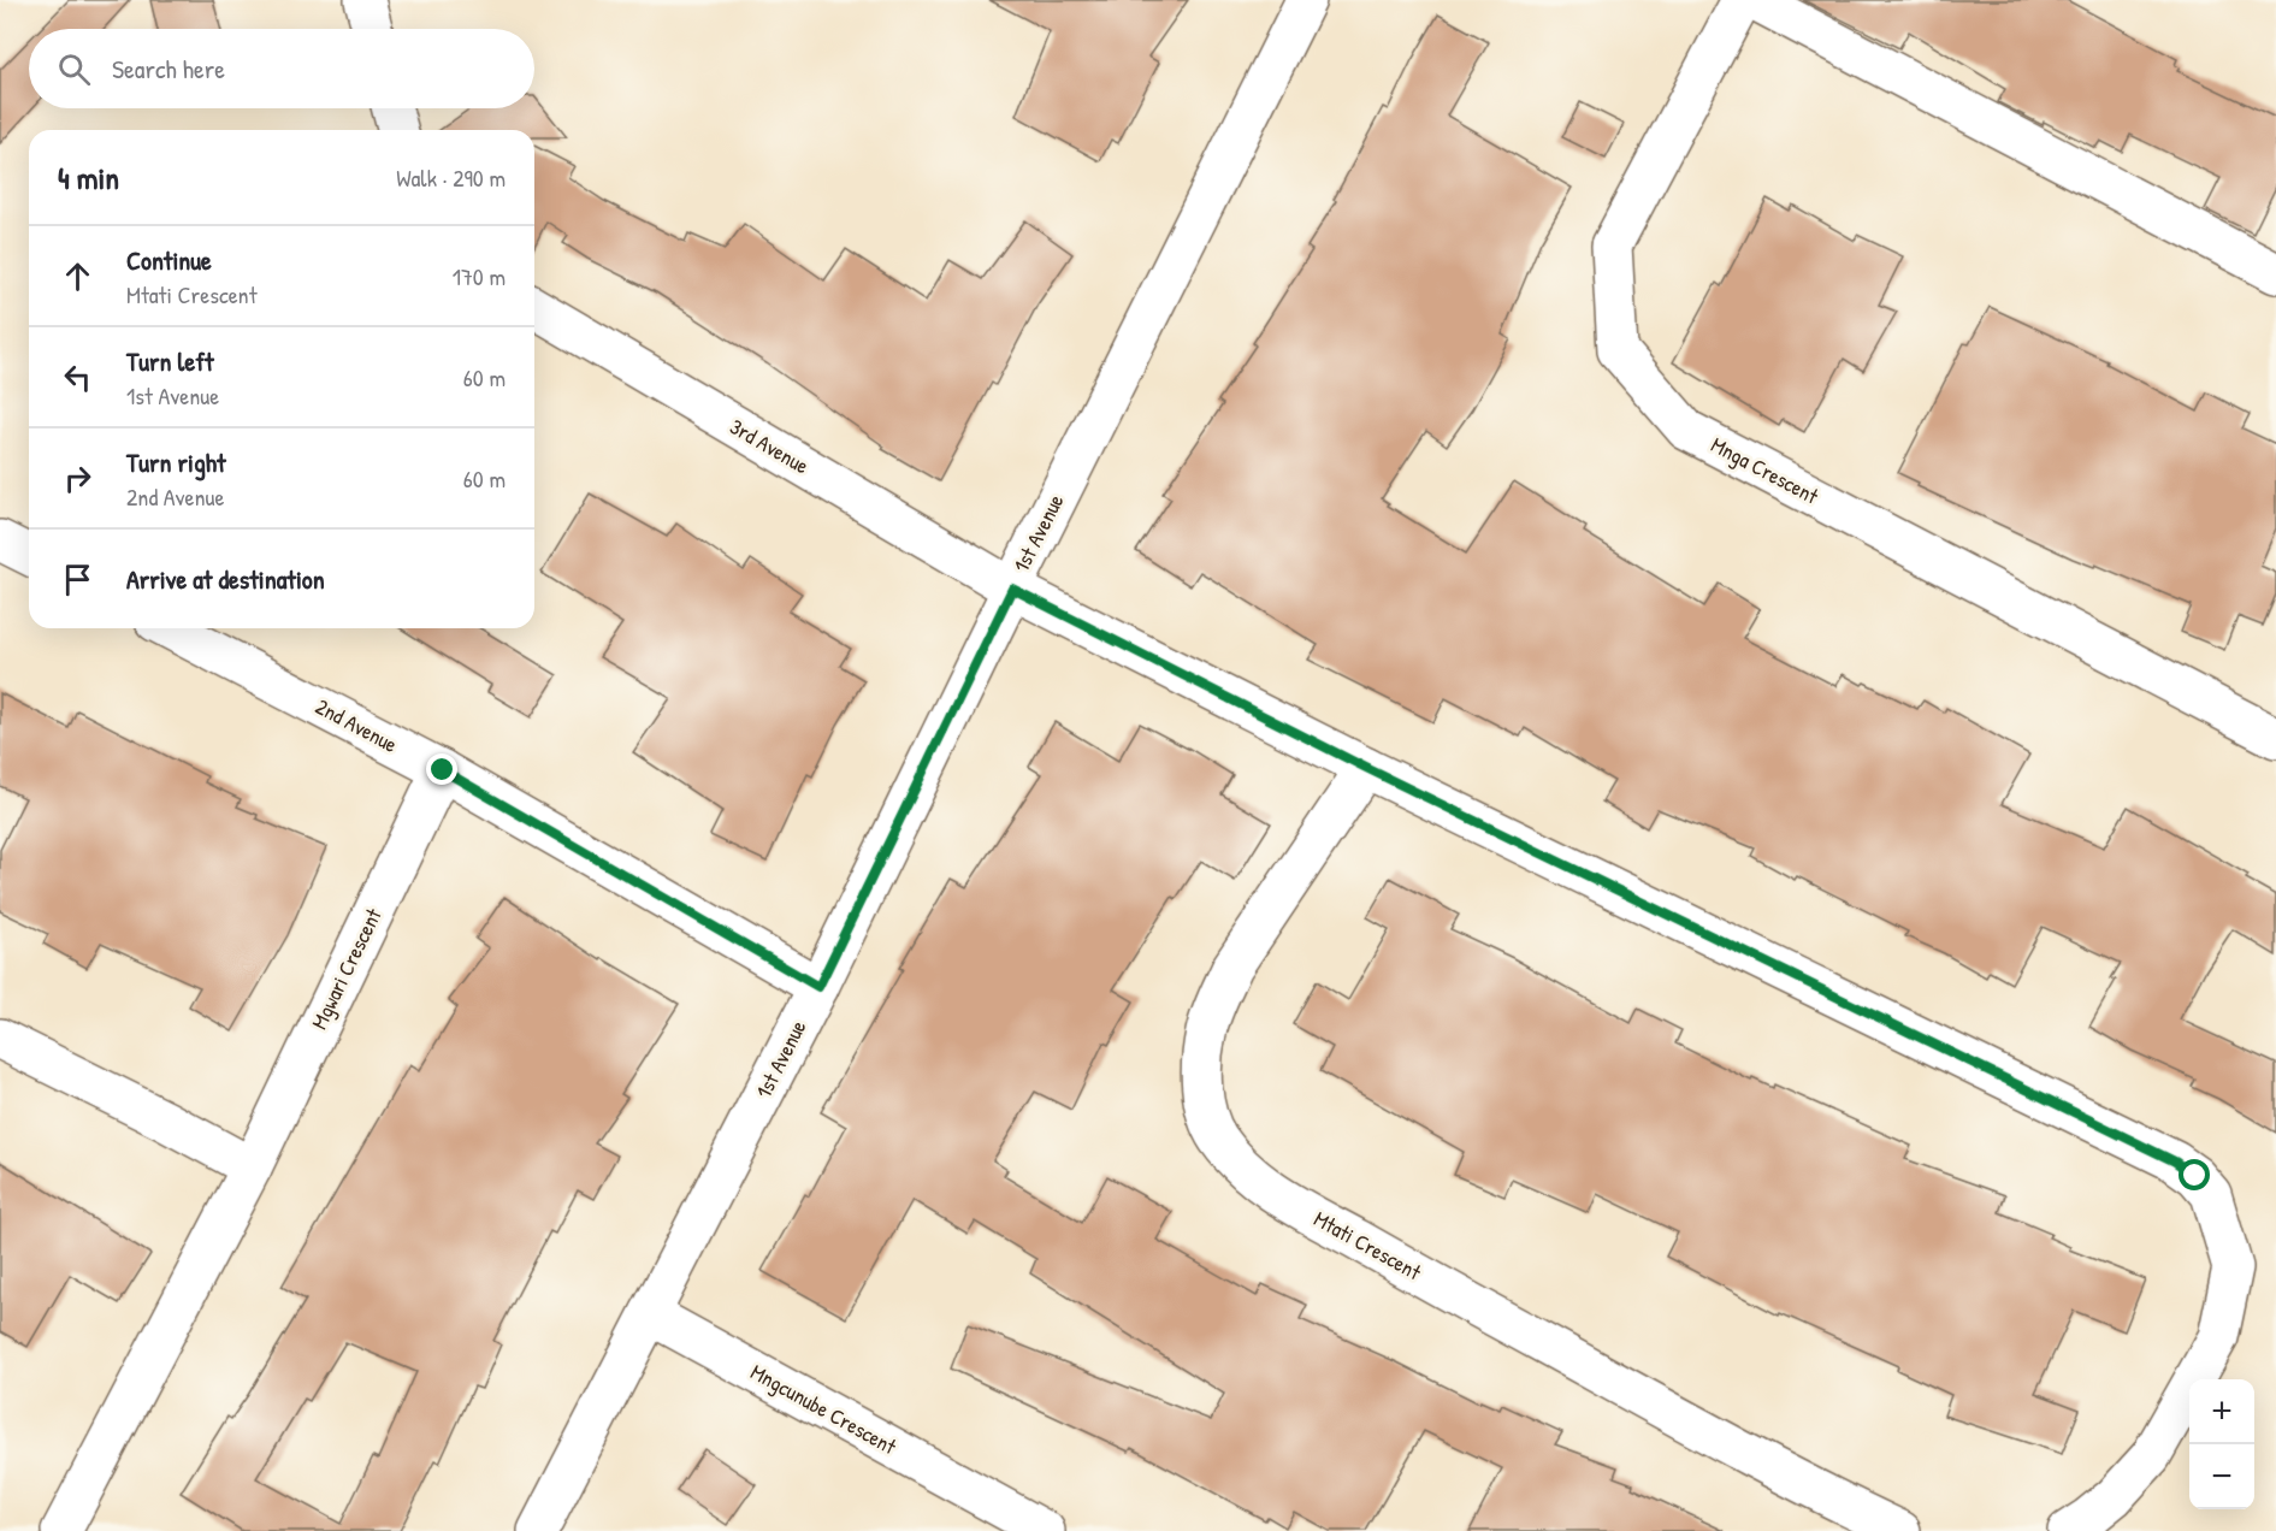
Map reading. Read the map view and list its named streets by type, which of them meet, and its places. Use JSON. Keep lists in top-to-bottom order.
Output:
{
  "streets": {
    "street": [
      "3rd Avenue",
      "Mnga Crescent",
      "1st Avenue",
      "2nd Avenue",
      "Mgwari Crescent",
      "Mtati Crescent",
      "Mngcunube Crescent"
    ]
  },
  "crossings": [
    ["3rd Avenue", "1st Avenue"],
    ["1st Avenue", "2nd Avenue"],
    ["1st Avenue", "Mngcunube Crescent"],
    ["2nd Avenue", "Mgwari Crescent"]
  ],
  "page": {
    "search": "Search here",
    "heading": ["4 min", "Walk · 290 m"],
    "list": [
      ["Continue", "Mtati Crescent", "170 m"],
      ["Turn left", "1st Avenue", "60 m"],
      ["Turn right", "2nd Avenue", "60 m"],
      "Arrive at destination"
    ],
    "map_buttons": ["+", "−"]
  }
}
